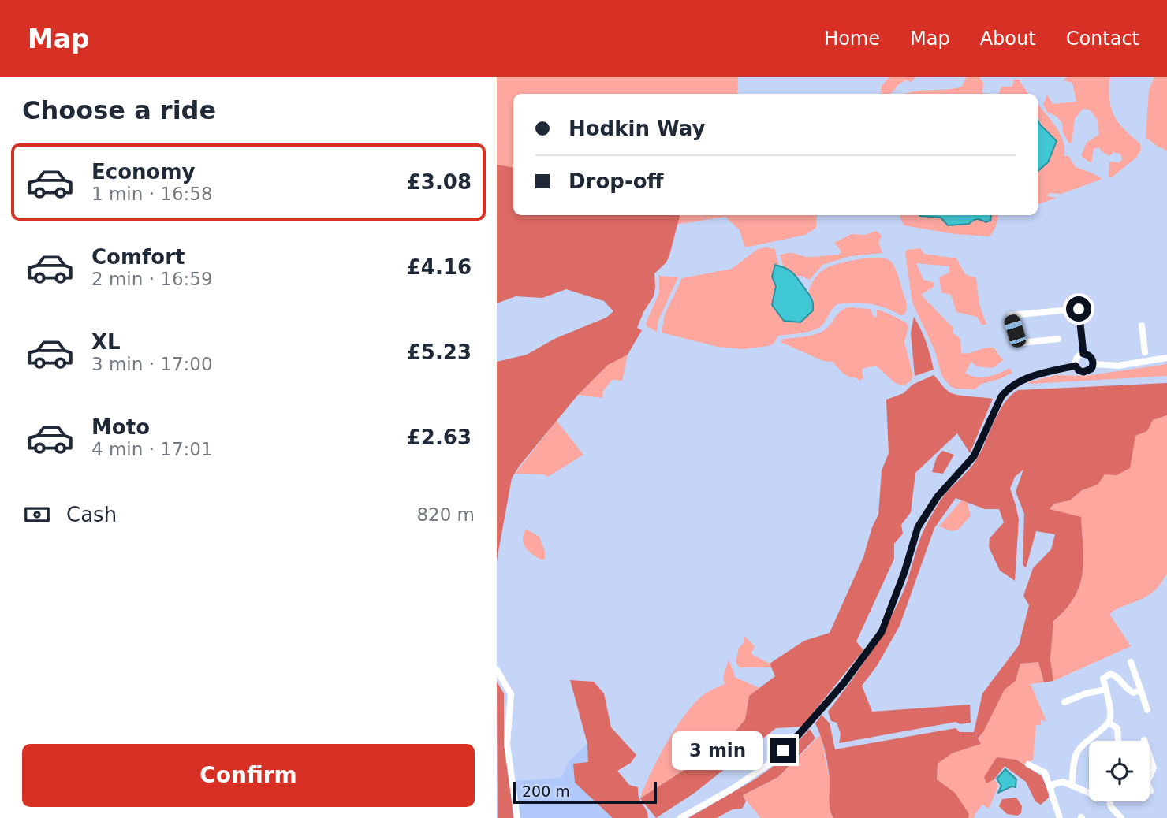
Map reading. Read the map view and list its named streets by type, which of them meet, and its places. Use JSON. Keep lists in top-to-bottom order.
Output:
{
  "scale_bar": "200 m",
  "page": {
    "header": "Map",
    "nav": [
      "Home",
      "Map",
      "About",
      "Contact"
    ],
    "heading": "Choose a ride",
    "banner": ["Hodkin Way", "Drop-off"],
    "list": [
      {
        "name": "Economy",
        "note": "1 min · 16:58",
        "value": "£3.08"
      },
      {
        "name": "Comfort",
        "note": "2 min · 16:59",
        "value": "£4.16"
      },
      {
        "name": "XL",
        "note": "3 min · 17:00",
        "value": "£5.23"
      },
      {
        "name": "Moto",
        "note": "4 min · 17:01",
        "value": "£2.63"
      }
    ],
    "pay": ["Cash", "820 m"],
    "bubble": "3 min",
    "buttons": "Confirm",
    "scale": "200 m"
  }
}
